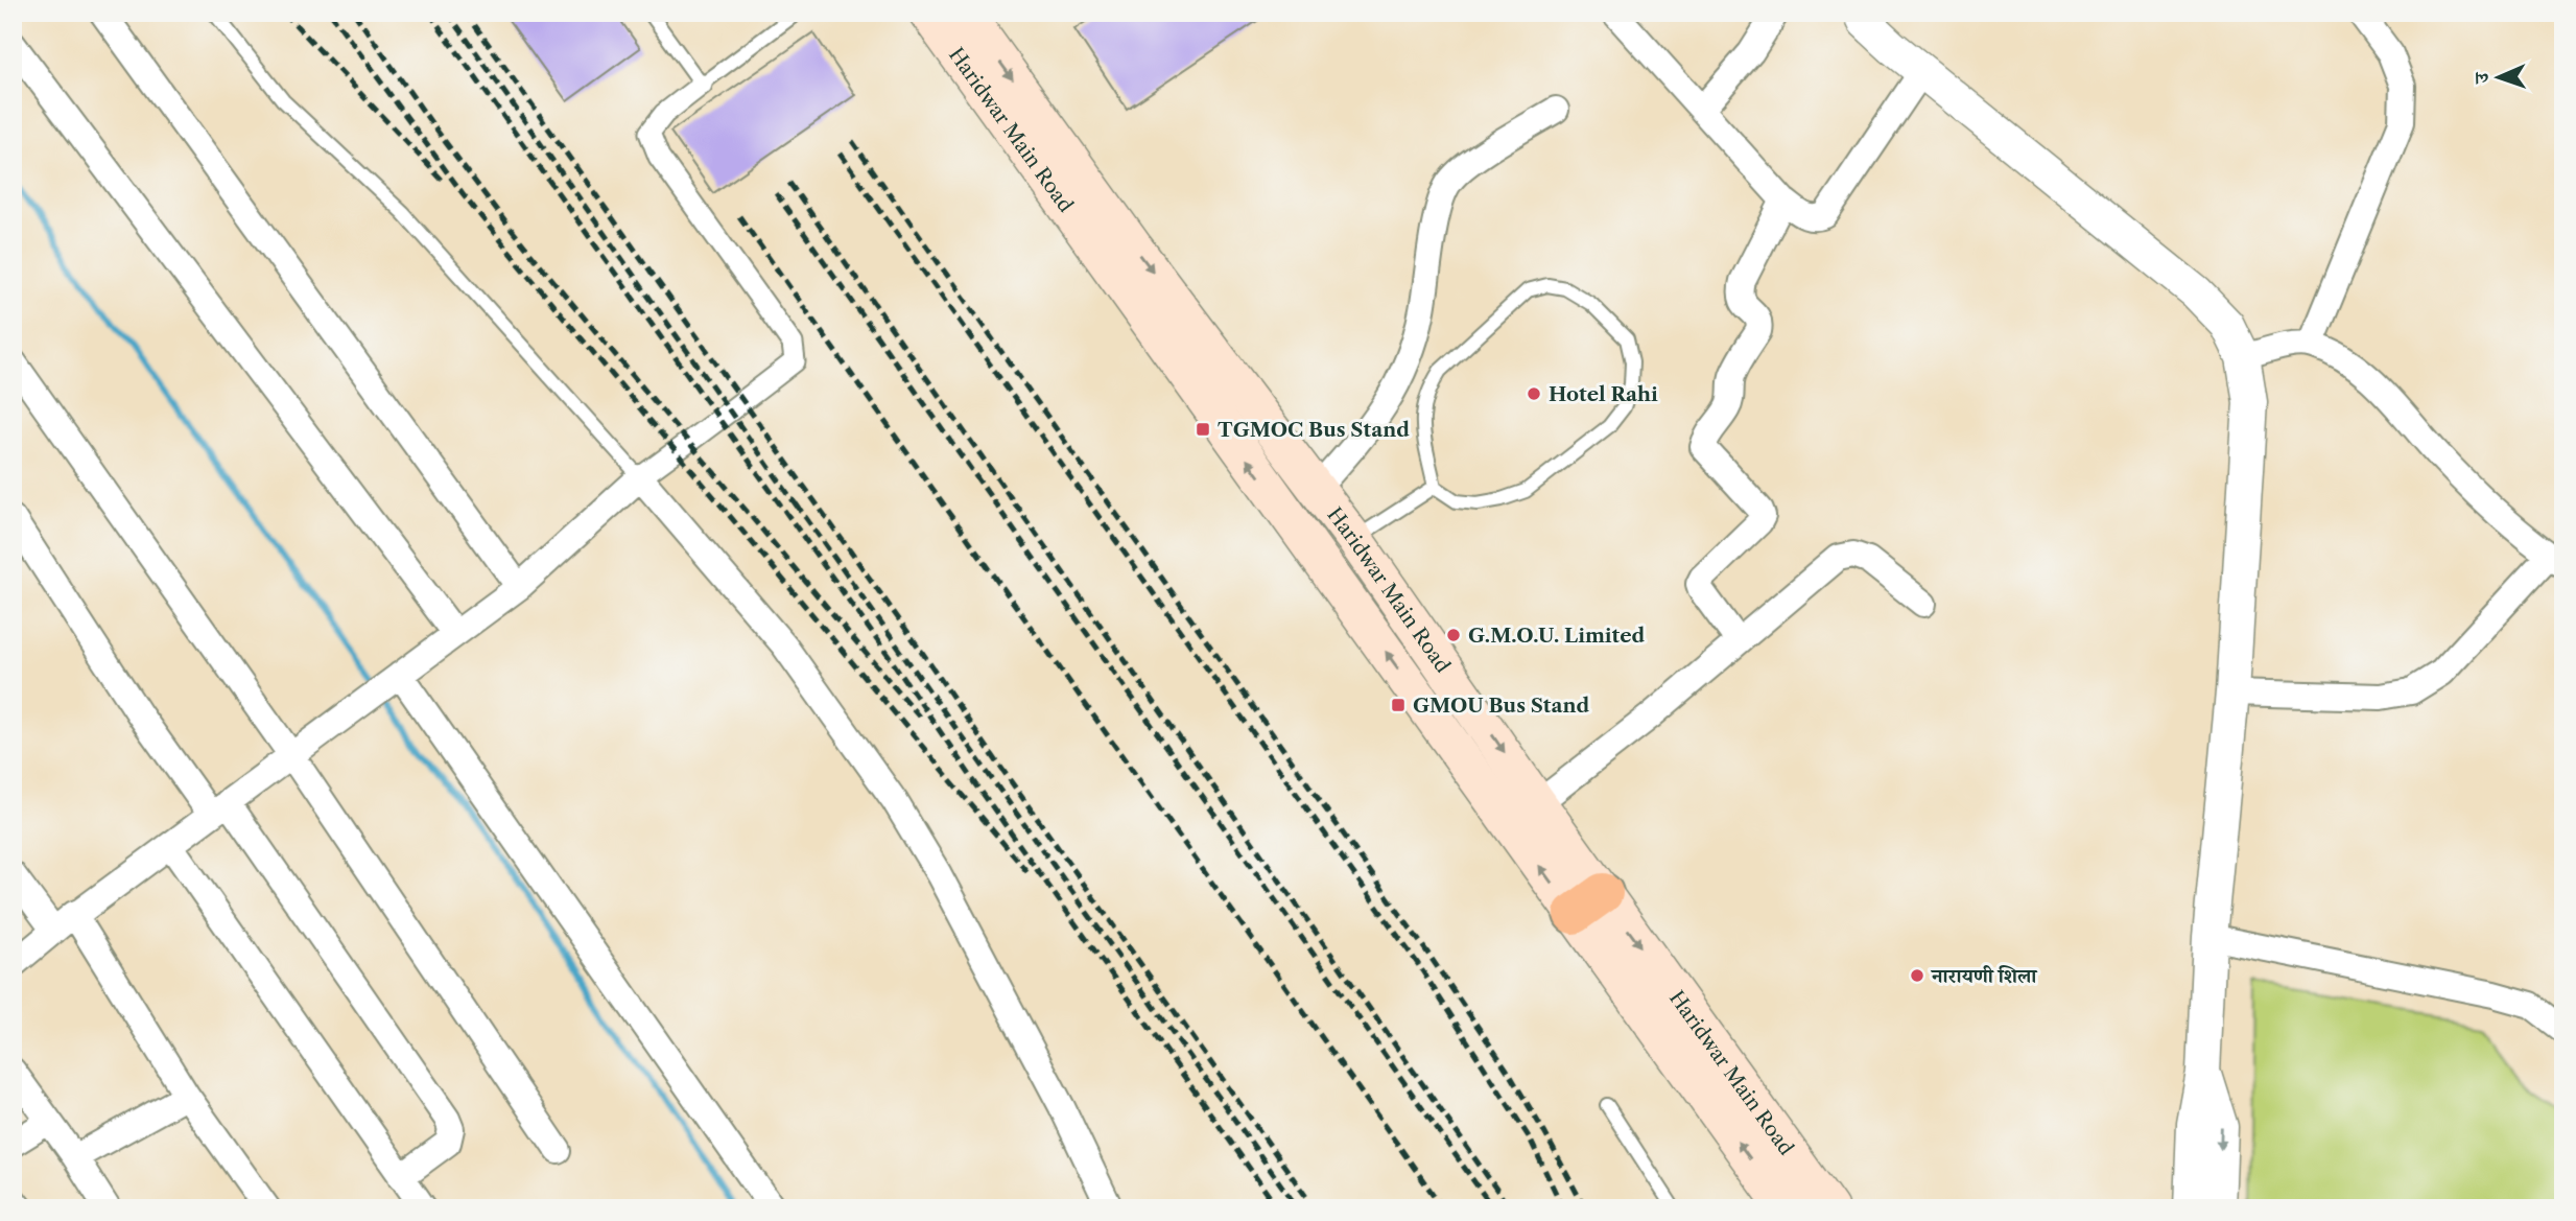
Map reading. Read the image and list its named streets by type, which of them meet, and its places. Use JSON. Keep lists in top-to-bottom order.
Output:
{
  "streets": {
    "main road": ["Haridwar Main Road"]
  },
  "places": {
    "other": ["Hotel Rahi", "G.M.O.U. Limited", "नारायणी शिला"],
    "transit": ["TGMOC Bus Stand", "GMOU Bus Stand"]
  },
  "north": "left"
}
